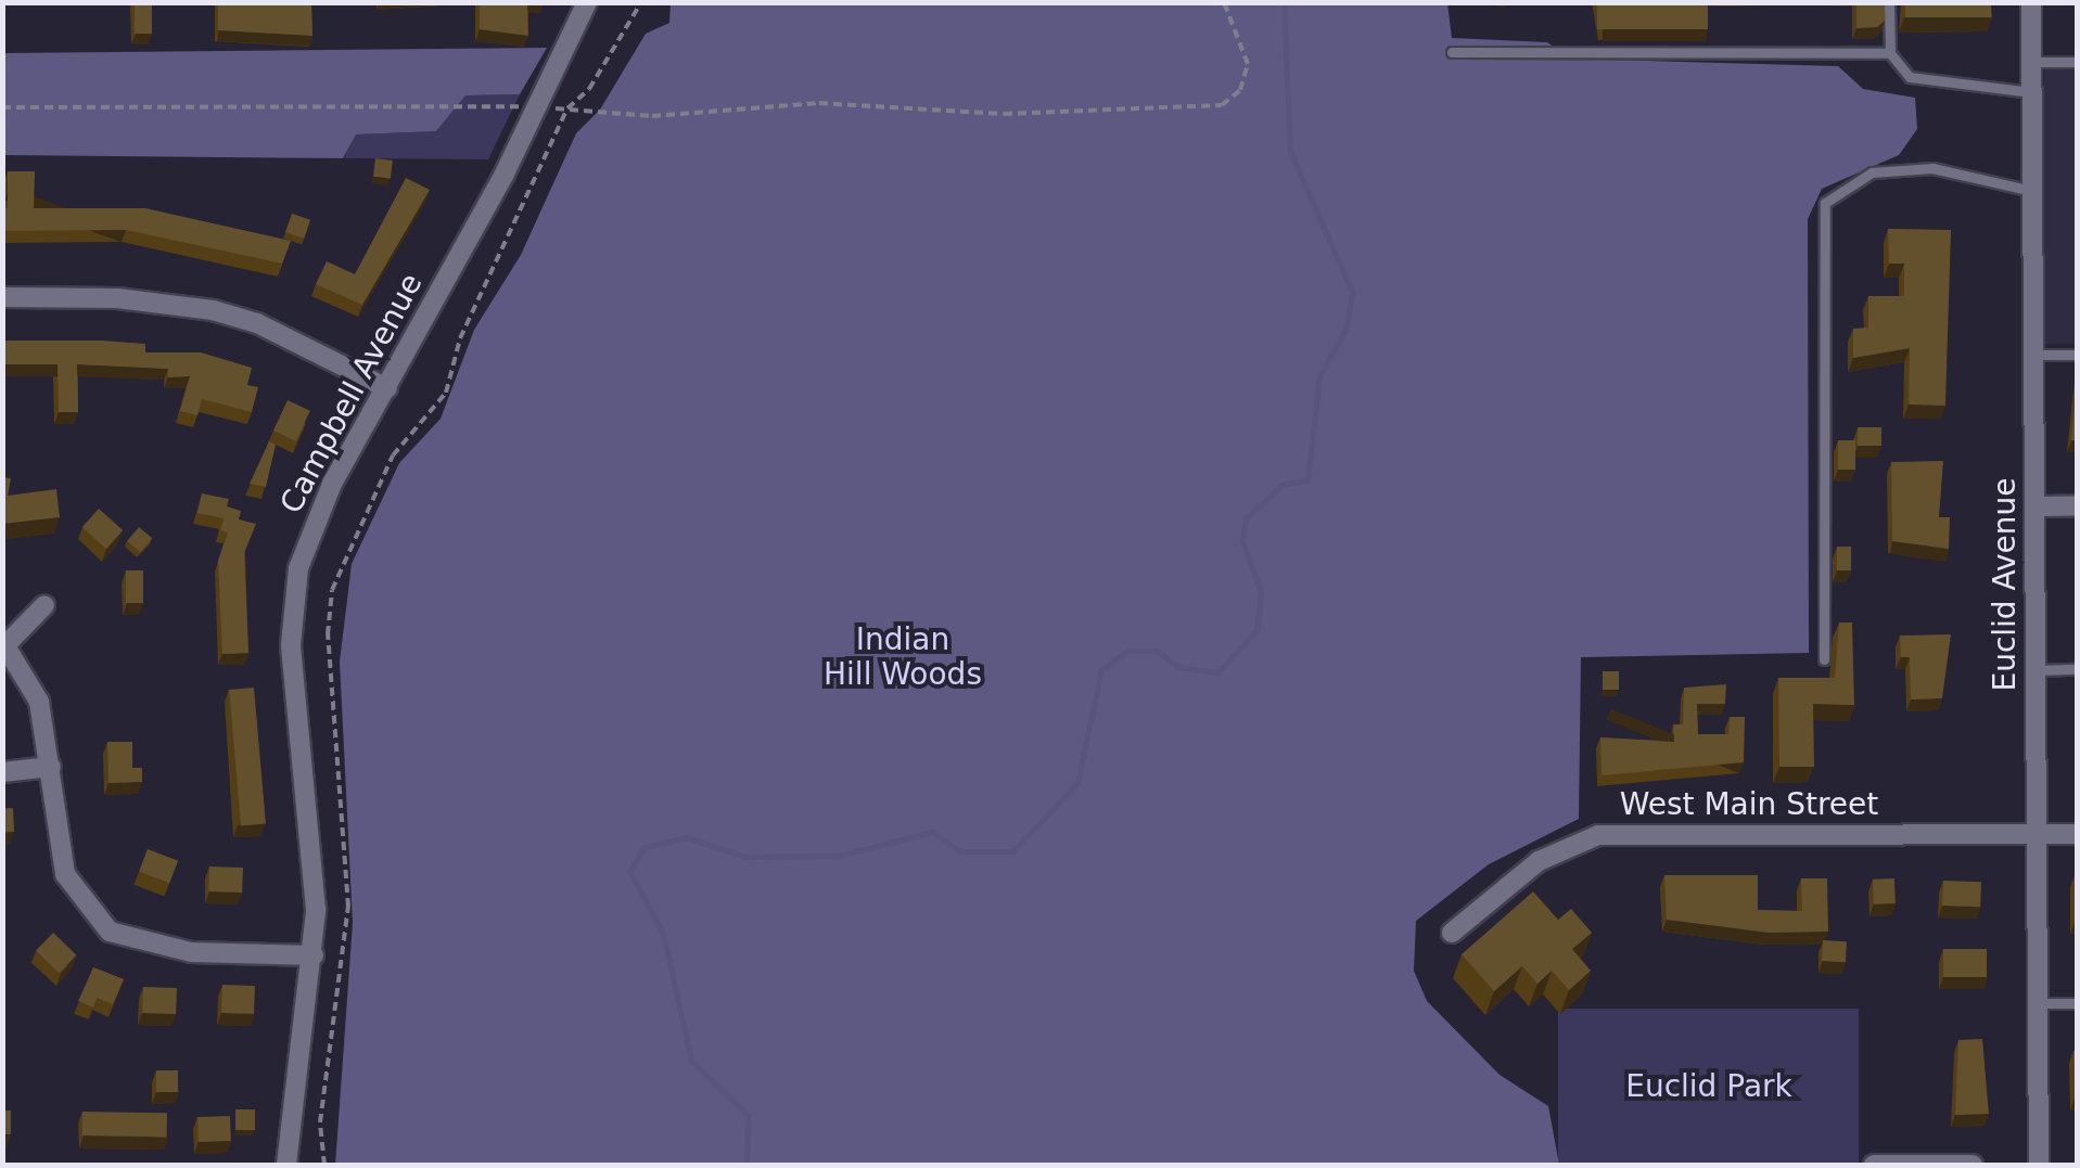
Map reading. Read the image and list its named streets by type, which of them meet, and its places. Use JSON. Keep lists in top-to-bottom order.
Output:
{
  "streets": {
    "street": ["Campbell Avenue", "Euclid Avenue", "West Main Street"]
  },
  "crossings": [
    ["Euclid Avenue", "West Main Street"]
  ],
  "parks": ["Indian Hill Woods", "Euclid Park"]
}
